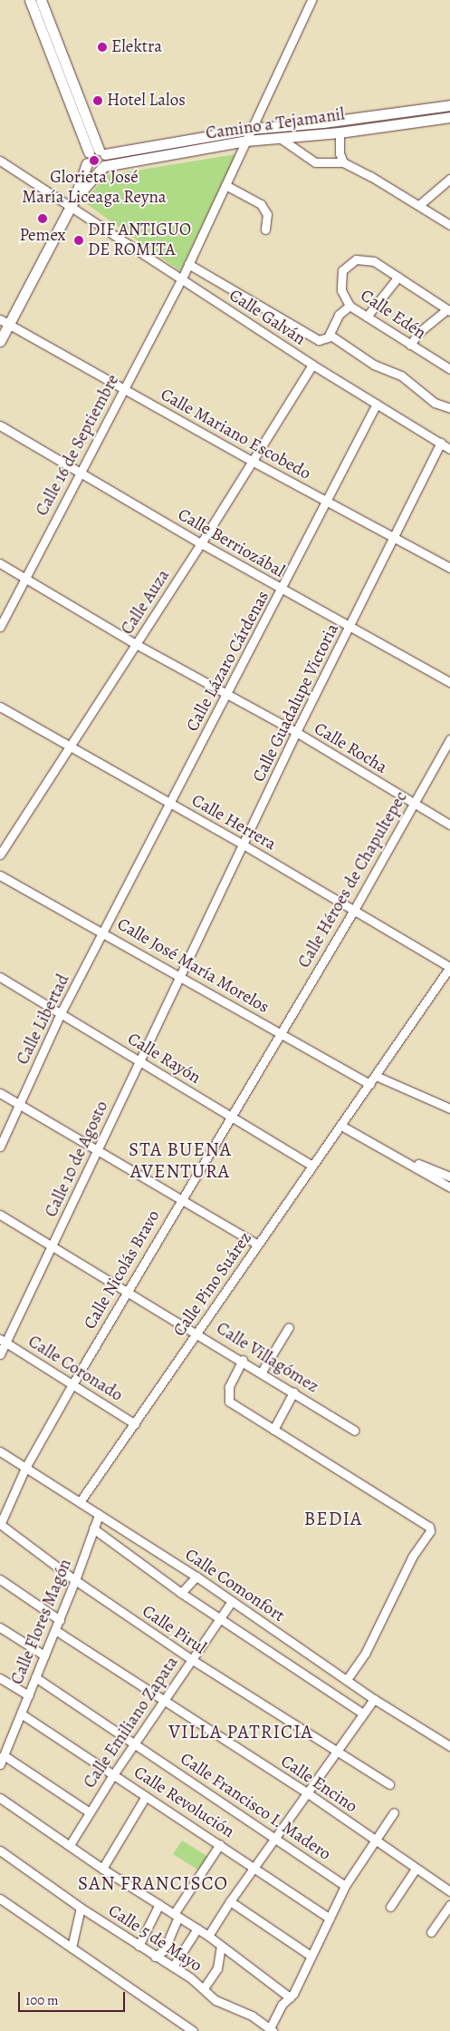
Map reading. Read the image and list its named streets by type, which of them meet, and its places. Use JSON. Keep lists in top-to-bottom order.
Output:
{
  "streets": {
    "main road": ["Camino a Tejamanil"],
    "street": [
      "Calle Edén",
      "Calle Galván",
      "Calle Mariano Escobedo",
      "Calle 16 de Septiembre",
      "Calle Berriozábal",
      "Calle Auza",
      "Calle Lázaro Cárdenas",
      "Calle Guadalupe Victoria",
      "Calle Rocha",
      "Calle Herrera",
      "Calle Héroes de Chapultepec",
      "Calle José María Morelos",
      "Calle Libertad",
      "Calle Rayón",
      "Calle 10 de Agosto",
      "Calle Nicolás Bravo",
      "Calle Pino Suárez",
      "Calle Villagómez",
      "Calle Coronado",
      "Calle Comonfort",
      "Calle Flores Magón",
      "Calle Pirul",
      "Calle Emiliano Zapata",
      "Calle Encino",
      "Calle Revolución",
      "Calle Francisco I. Madero",
      "Calle 5 de Mayo"
    ]
  },
  "crossings": [
    ["Camino a Tejamanil", "Calle 16 de Septiembre"],
    ["Calle Galván", "Calle 16 de Septiembre"],
    ["Calle Galván", "Calle Auza"],
    ["Calle Galván", "Calle Lázaro Cárdenas"],
    ["Calle Galván", "Calle Guadalupe Victoria"],
    ["Calle Mariano Escobedo", "Calle 16 de Septiembre"],
    ["Calle Mariano Escobedo", "Calle Auza"],
    ["Calle Mariano Escobedo", "Calle Lázaro Cárdenas"],
    ["Calle Mariano Escobedo", "Calle Guadalupe Victoria"],
    ["Calle 16 de Septiembre", "Calle Berriozábal"],
    ["Calle 16 de Septiembre", "Calle Rocha"],
    ["Calle Berriozábal", "Calle Auza"],
    ["Calle Berriozábal", "Calle Lázaro Cárdenas"],
    ["Calle Berriozábal", "Calle Guadalupe Victoria"],
    ["Calle Auza", "Calle Rocha"],
    ["Calle Auza", "Calle Herrera"],
    ["Calle Lázaro Cárdenas", "Calle Rocha"],
    ["Calle Lázaro Cárdenas", "Calle Herrera"],
    ["Calle Lázaro Cárdenas", "Calle José María Morelos"],
    ["Calle Lázaro Cárdenas", "Calle Libertad"],
    ["Calle Guadalupe Victoria", "Calle Rocha"],
    ["Calle Guadalupe Victoria", "Calle Herrera"],
    ["Calle Guadalupe Victoria", "Calle José María Morelos"],
    ["Calle Guadalupe Victoria", "Calle 10 de Agosto"],
    ["Calle Rocha", "Calle Héroes de Chapultepec"],
    ["Calle Herrera", "Calle Héroes de Chapultepec"],
    ["Calle Herrera", "Calle Pino Suárez"],
    ["Calle Héroes de Chapultepec", "Calle José María Morelos"],
    ["Calle Héroes de Chapultepec", "Calle Nicolás Bravo"],
    ["Calle José María Morelos", "Calle Libertad"],
    ["Calle José María Morelos", "Calle 10 de Agosto"],
    ["Calle José María Morelos", "Calle Nicolás Bravo"],
    ["Calle José María Morelos", "Calle Pino Suárez"],
    ["Calle Libertad", "Calle Rayón"],
    ["Calle Rayón", "Calle 10 de Agosto"],
    ["Calle Rayón", "Calle Nicolás Bravo"],
    ["Calle Rayón", "Calle Pino Suárez"],
    ["Calle 10 de Agosto", "Calle Villagómez"],
    ["Calle 10 de Agosto", "Calle Coronado"],
    ["Calle Nicolás Bravo", "Calle Villagómez"],
    ["Calle Nicolás Bravo", "Calle Coronado"],
    ["Calle Nicolás Bravo", "Calle Comonfort"],
    ["Calle Nicolás Bravo", "Calle Pirul"],
    ["Calle Pino Suárez", "Calle Villagómez"],
    ["Calle Pino Suárez", "Calle Coronado"],
    ["Calle Pino Suárez", "Calle Comonfort"],
    ["Calle Comonfort", "Calle Flores Magón"],
    ["Calle Comonfort", "Calle Emiliano Zapata"],
    ["Calle Flores Magón", "Calle Pirul"],
    ["Calle Flores Magón", "Calle Encino"],
    ["Calle Flores Magón", "Calle Revolución"],
    ["Calle Flores Magón", "Calle Francisco I. Madero"],
    ["Calle Pirul", "Calle Emiliano Zapata"],
    ["Calle Emiliano Zapata", "Calle Encino"],
    ["Calle Emiliano Zapata", "Calle Revolución"],
    ["Calle Emiliano Zapata", "Calle Francisco I. Madero"]
  ],
  "districts": [
    "STA BUENA AVENTURA",
    "BEDIA",
    "VILLA PATRICIA",
    "SAN FRANCISCO"
  ],
  "places": [
    "Elektra",
    "Hotel Lalos",
    "Glorieta José María Liceaga Reyna",
    "Pemex",
    "DIF ANTIGUO DE ROMITA"
  ],
  "scale_bar": "100 m"
}
